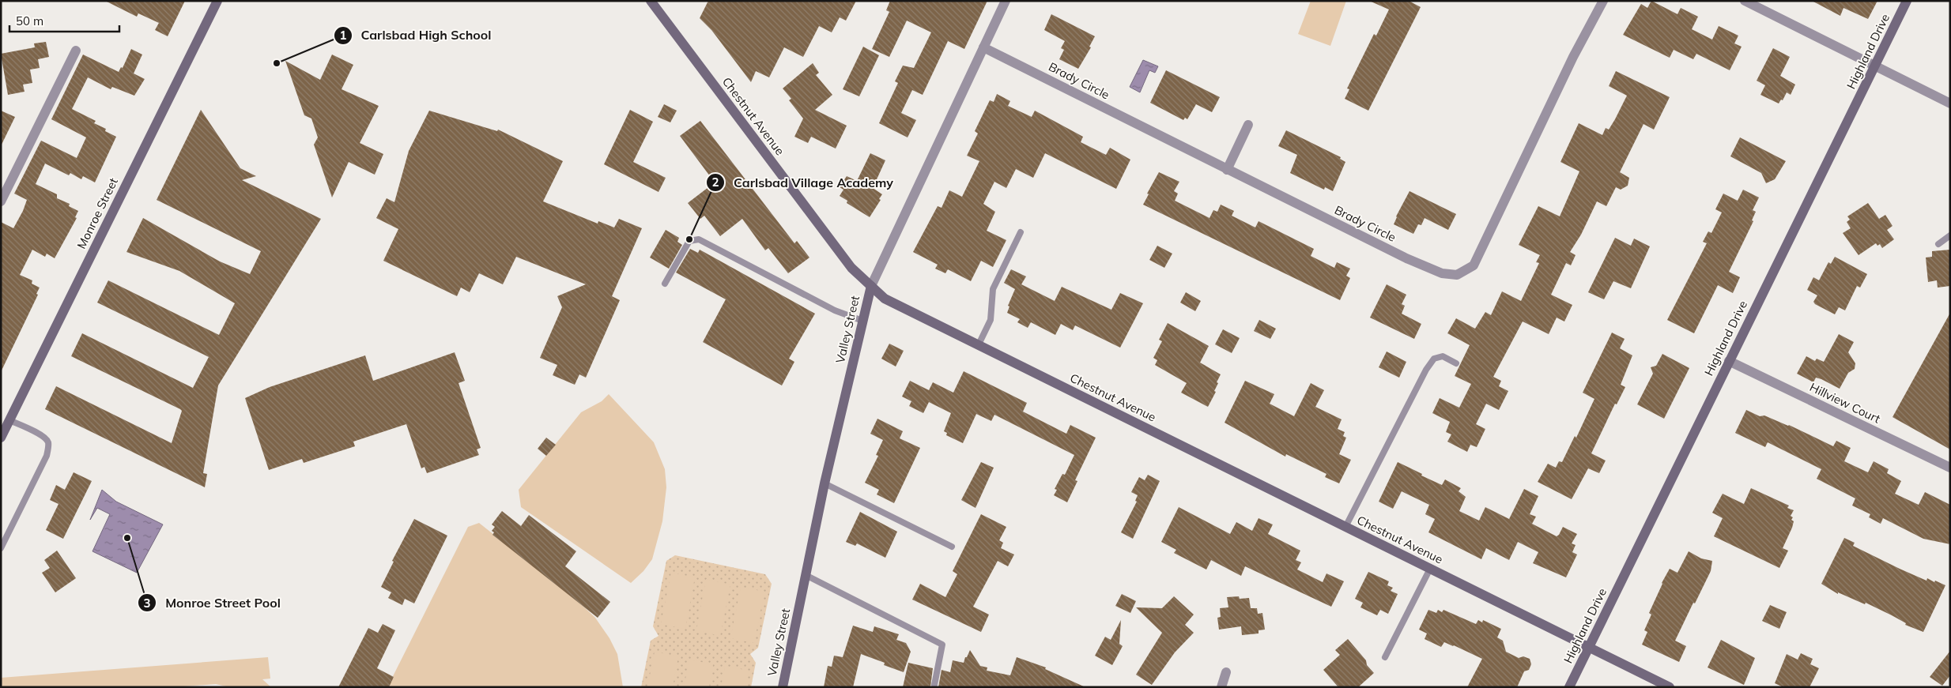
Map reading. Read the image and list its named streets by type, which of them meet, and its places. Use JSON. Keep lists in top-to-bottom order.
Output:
{
  "streets": {
    "main road": [
      "Highland Drive",
      "Chestnut Avenue",
      "Monroe Street",
      "Valley Street"
    ],
    "street": ["Brady Circle", "Hillview Court"]
  },
  "crossings": [
    ["Highland Drive", "Chestnut Avenue"],
    ["Highland Drive", "Hillview Court"],
    ["Brady Circle", "Valley Street"],
    ["Chestnut Avenue", "Valley Street"]
  ],
  "places": ["Carlsbad High School", "Carlsbad Village Academy", "Monroe Street Pool"],
  "scale_bar": "50 m"
}
